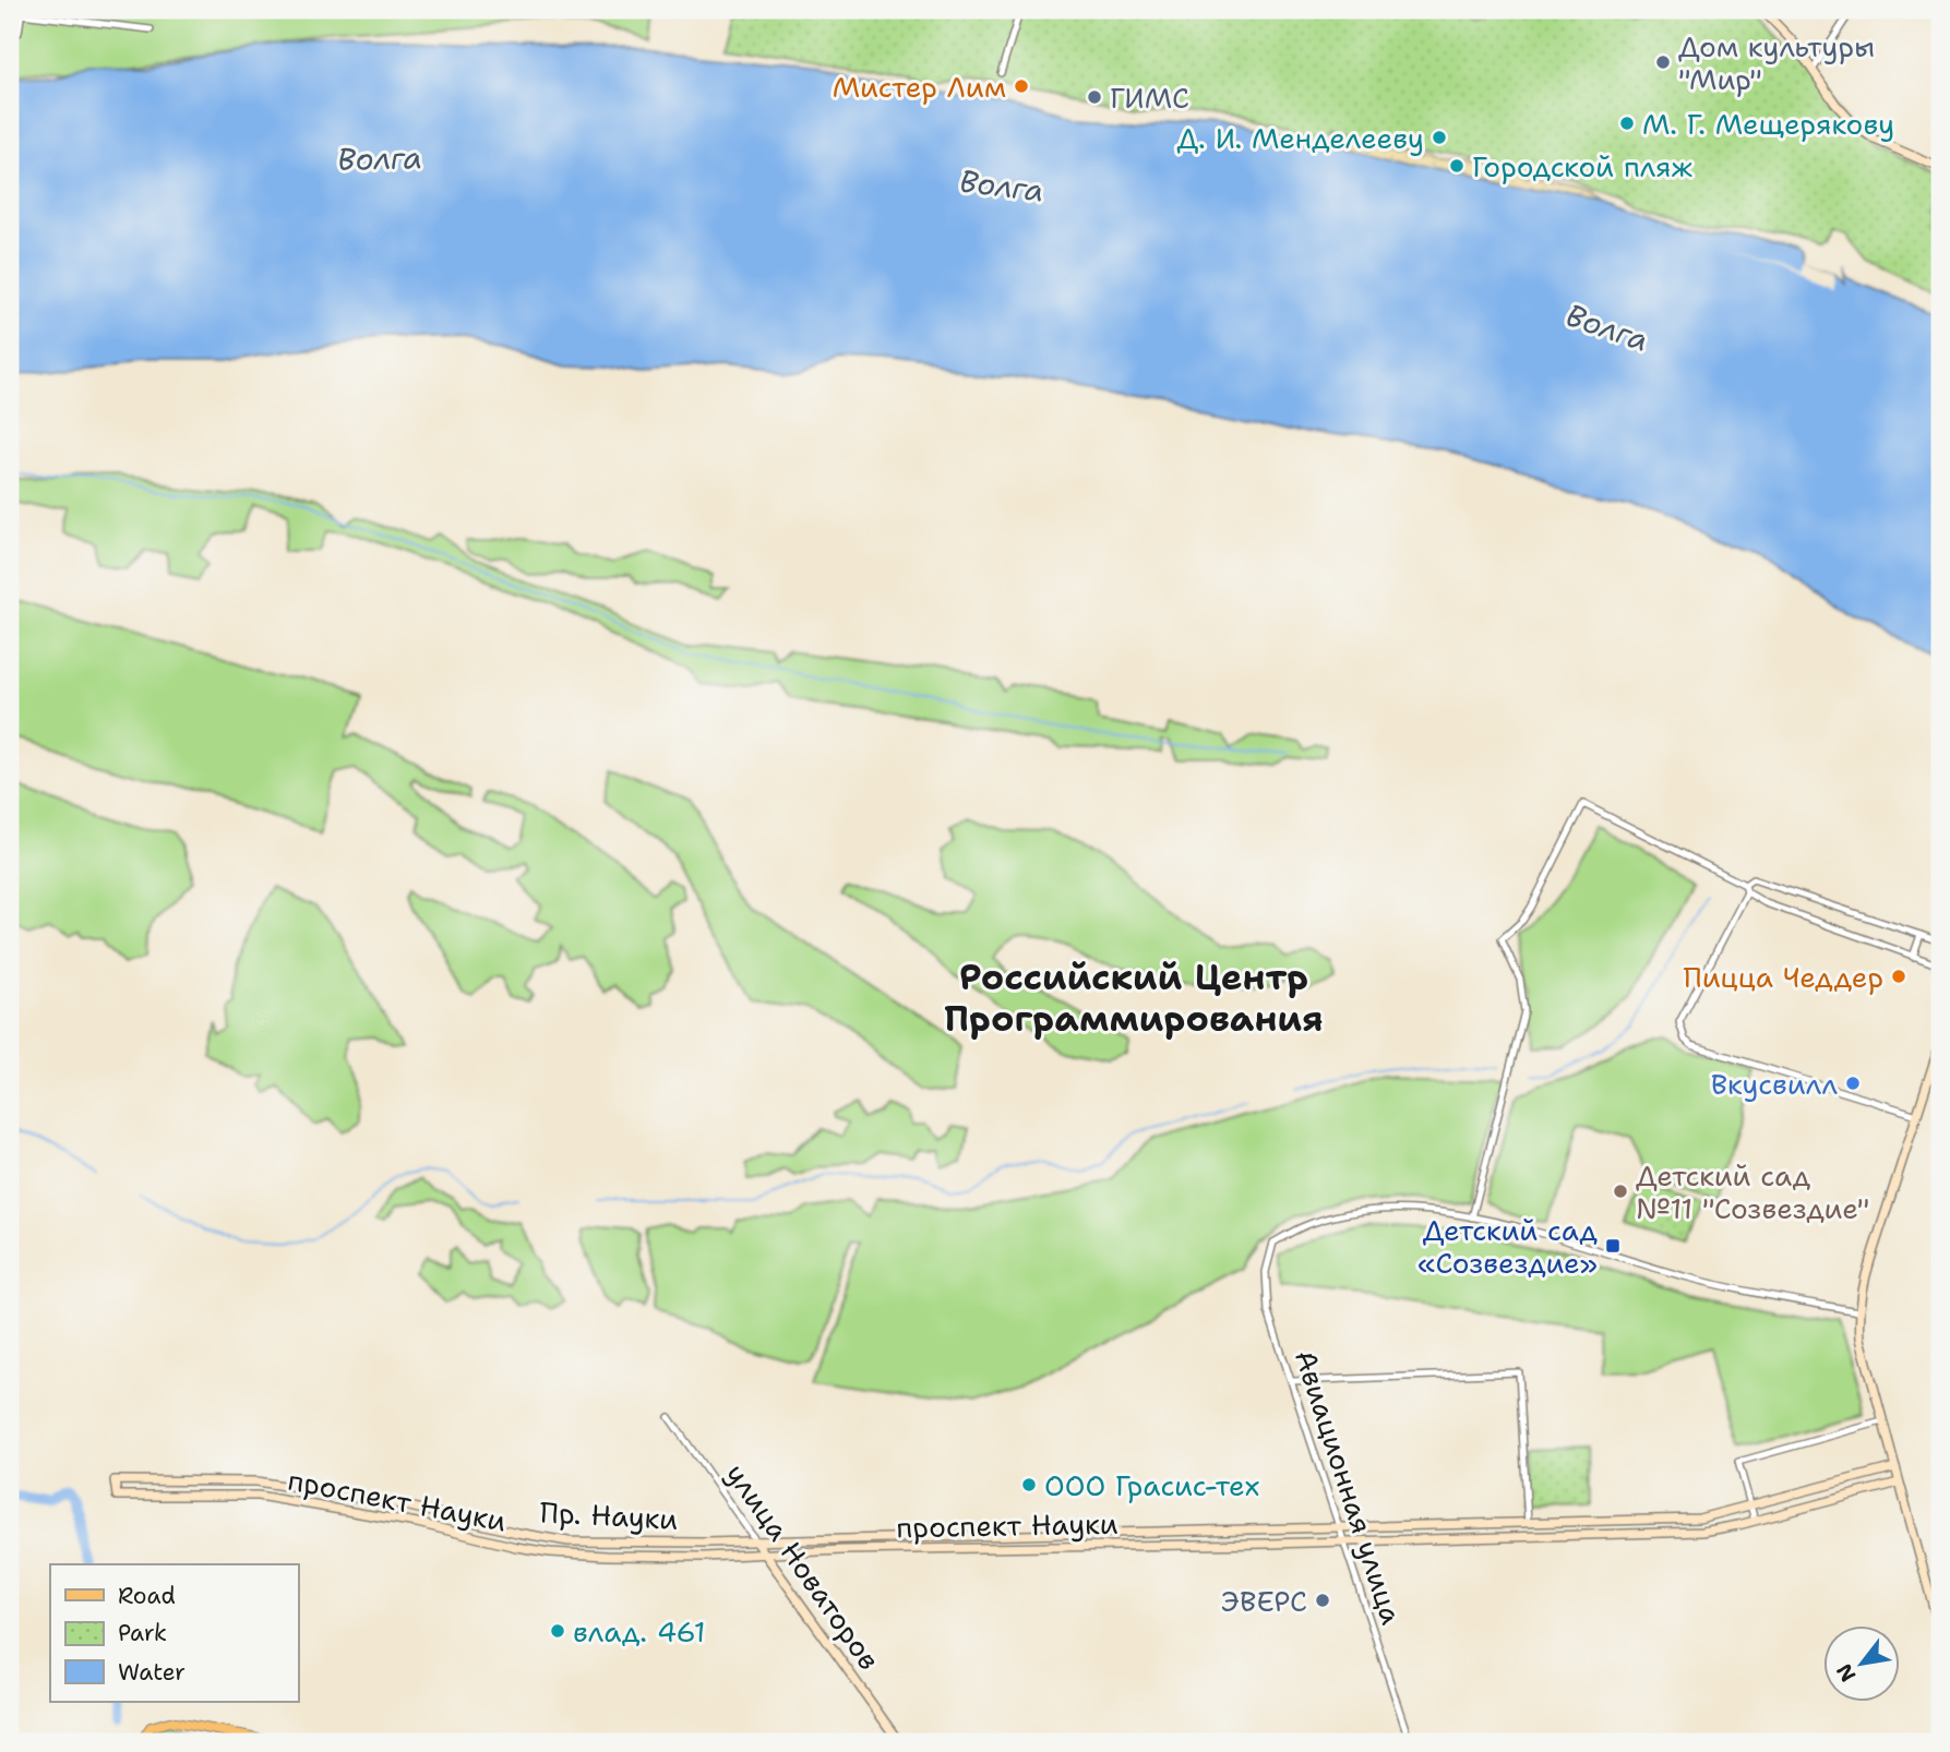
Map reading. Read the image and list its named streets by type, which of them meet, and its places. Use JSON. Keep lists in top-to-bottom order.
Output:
{
  "streets": {
    "street": [
      "Авиационная улица",
      "проспект Науки",
      "Пр. Науки",
      "улица Новаторов"
    ]
  },
  "crossings": [
    ["Авиационная улица", "проспект Науки"],
    ["проспект Науки", "Пр. Науки"],
    ["проспект Науки", "улица Новаторов"],
    ["Пр. Науки", "улица Новаторов"]
  ],
  "districts": ["Российский Центр Программирования"],
  "water": ["Волга"],
  "places": {
    "other": [
      "Дом культуры \"Мир\"",
      "Мистер Лим",
      "ГИМС",
      "М. Г. Мещерякову",
      "Д. И. Менделееву",
      "Городской пляж",
      "Пицца Чеддер",
      "Вкусвилл",
      "Детский сад №11 \"Созвездие\"",
      "ООО Грасис-тех",
      "ЭВЕРС",
      "влад. 461"
    ],
    "transit": ["Детский сад «Созвездие»"]
  },
  "legend": ["Road", "Park", "Water"],
  "north": "bottom left"
}
